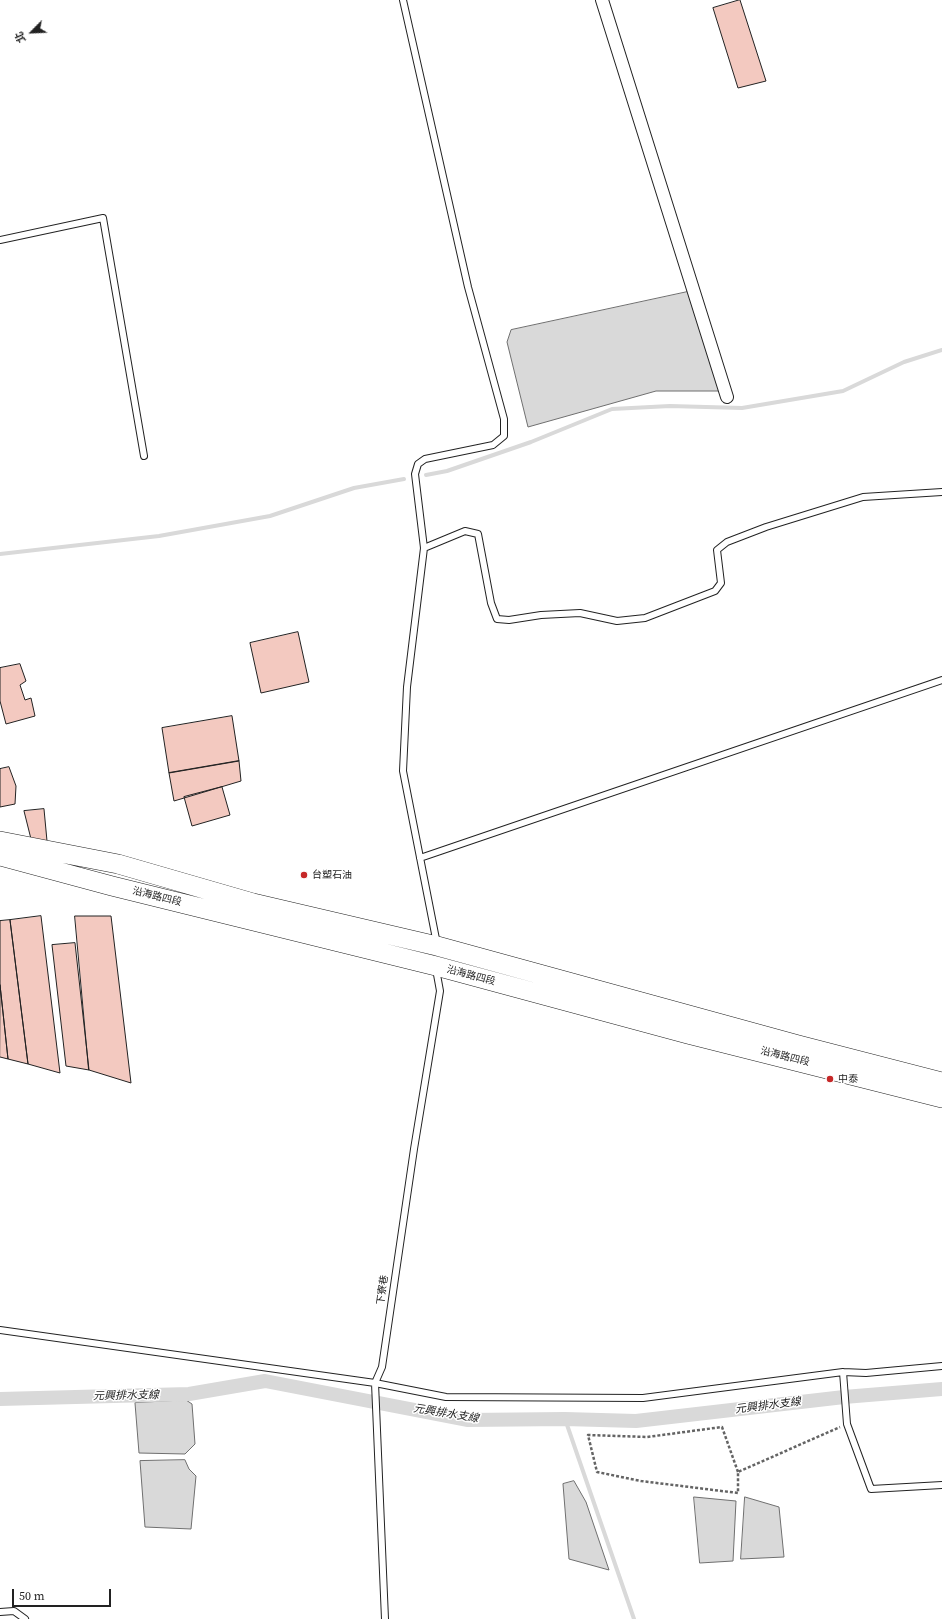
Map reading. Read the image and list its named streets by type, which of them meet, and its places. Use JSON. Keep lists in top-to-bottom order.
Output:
{
  "streets": {
    "main road": ["沿海路四段"],
    "lane": ["下寮巷"]
  },
  "crossings": [
    ["沿海路四段", "下寮巷"]
  ],
  "water": ["元興排水支線"],
  "places": ["台塑石油", "中泰"],
  "scale_bar": "50 m",
  "north": "bottom left"
}
